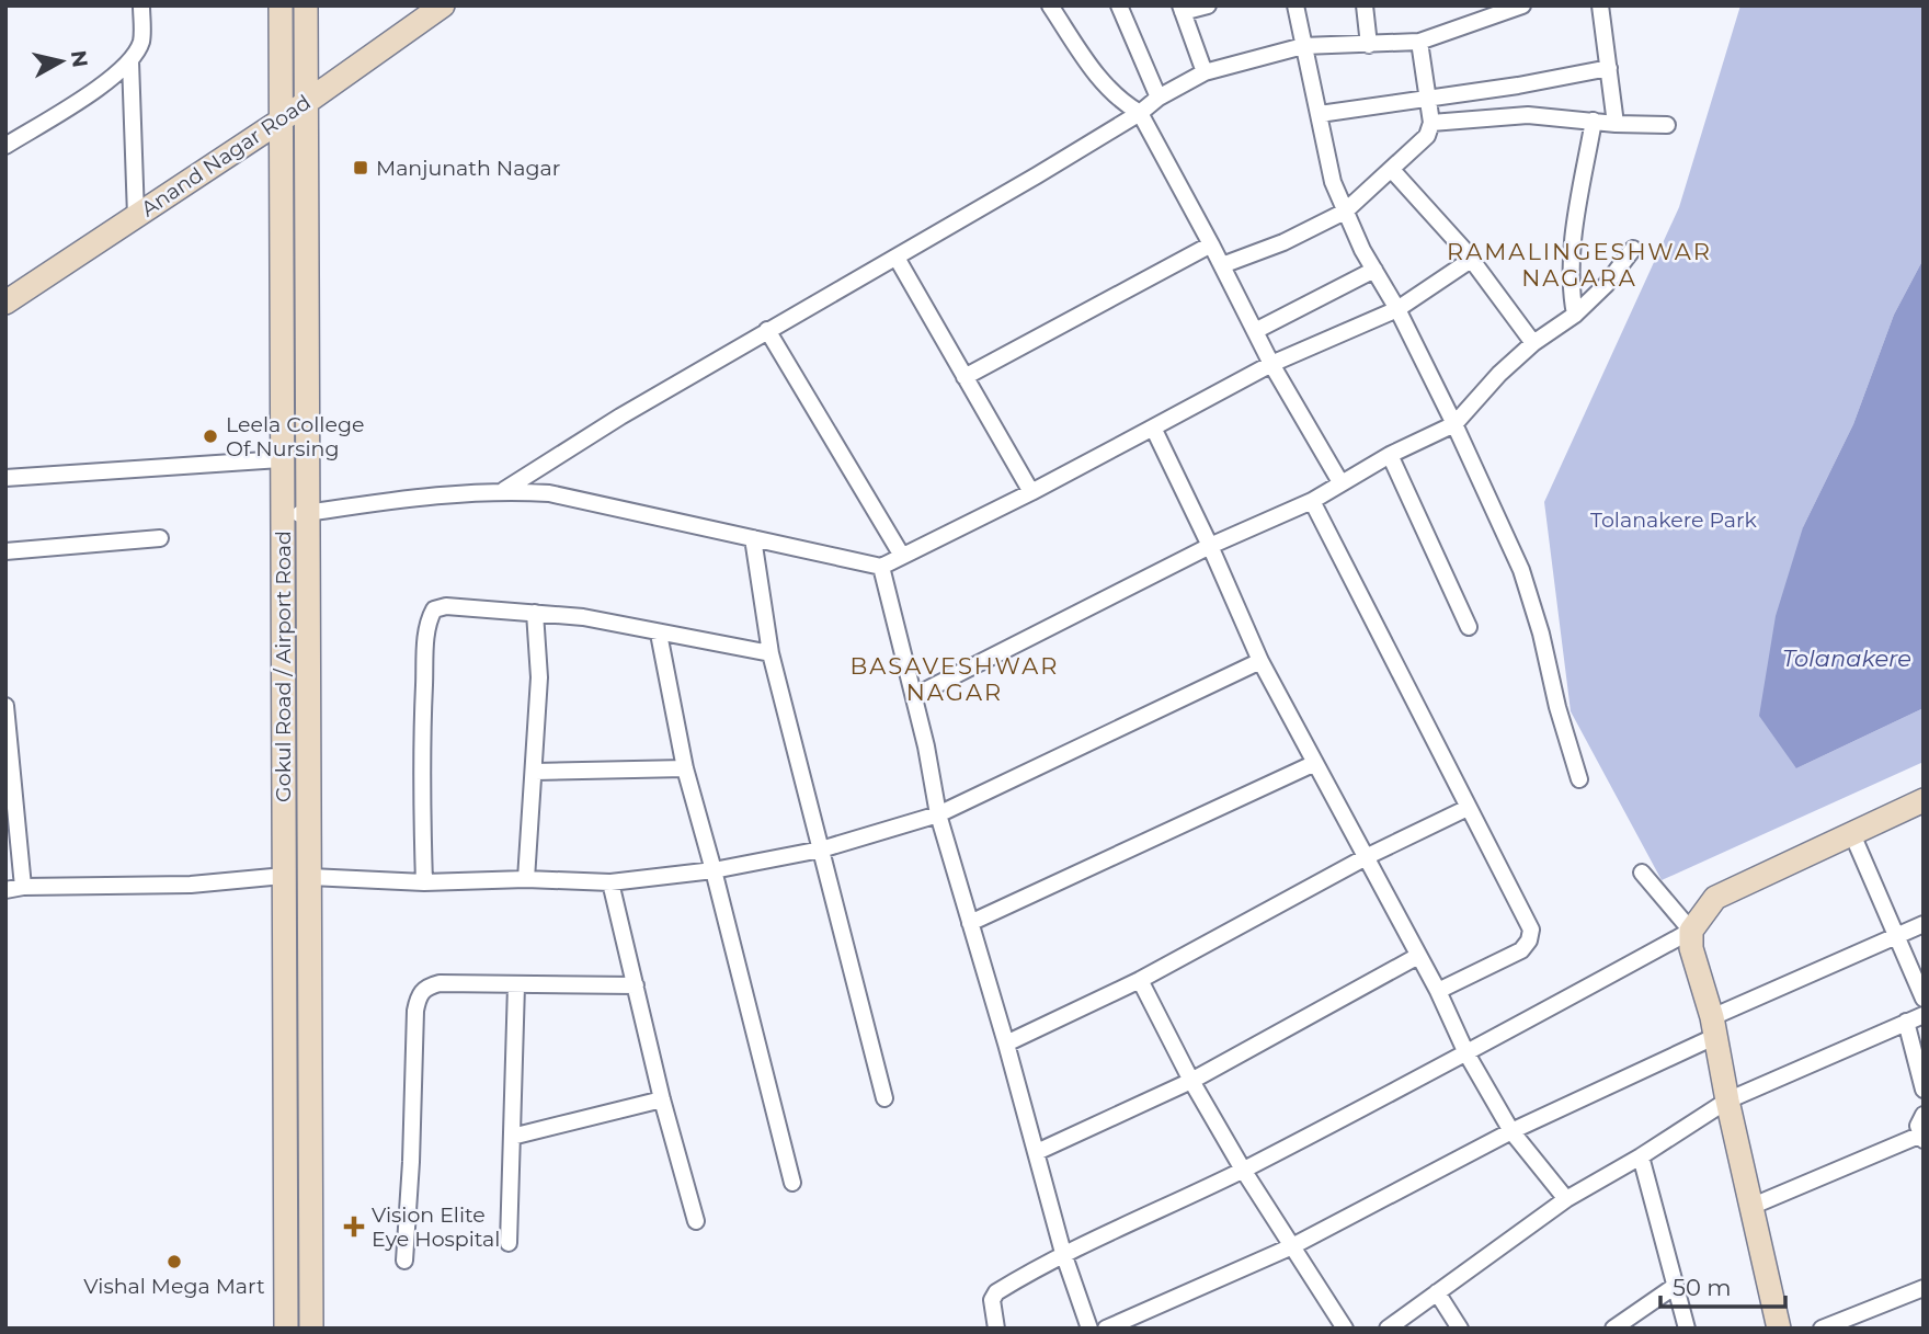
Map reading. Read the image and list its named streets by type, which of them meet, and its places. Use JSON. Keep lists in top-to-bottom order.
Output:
{
  "streets": {
    "main road": ["Anand Nagar Road", "Gokul Road / Airport Road"]
  },
  "crossings": [
    ["Anand Nagar Road", "Gokul Road / Airport Road"]
  ],
  "districts": ["RAMALINGESHWAR NAGARA", "BASAVESHWAR NAGAR"],
  "water": ["Tolanakere"],
  "parks": ["Tolanakere Park"],
  "places": {
    "transit": ["Manjunath Nagar"],
    "other": ["Leela College Of Nursing", "Vishal Mega Mart"],
    "health": ["Vision Elite Eye Hospital"]
  },
  "scale_bar": "50 m",
  "north": "right"
}
